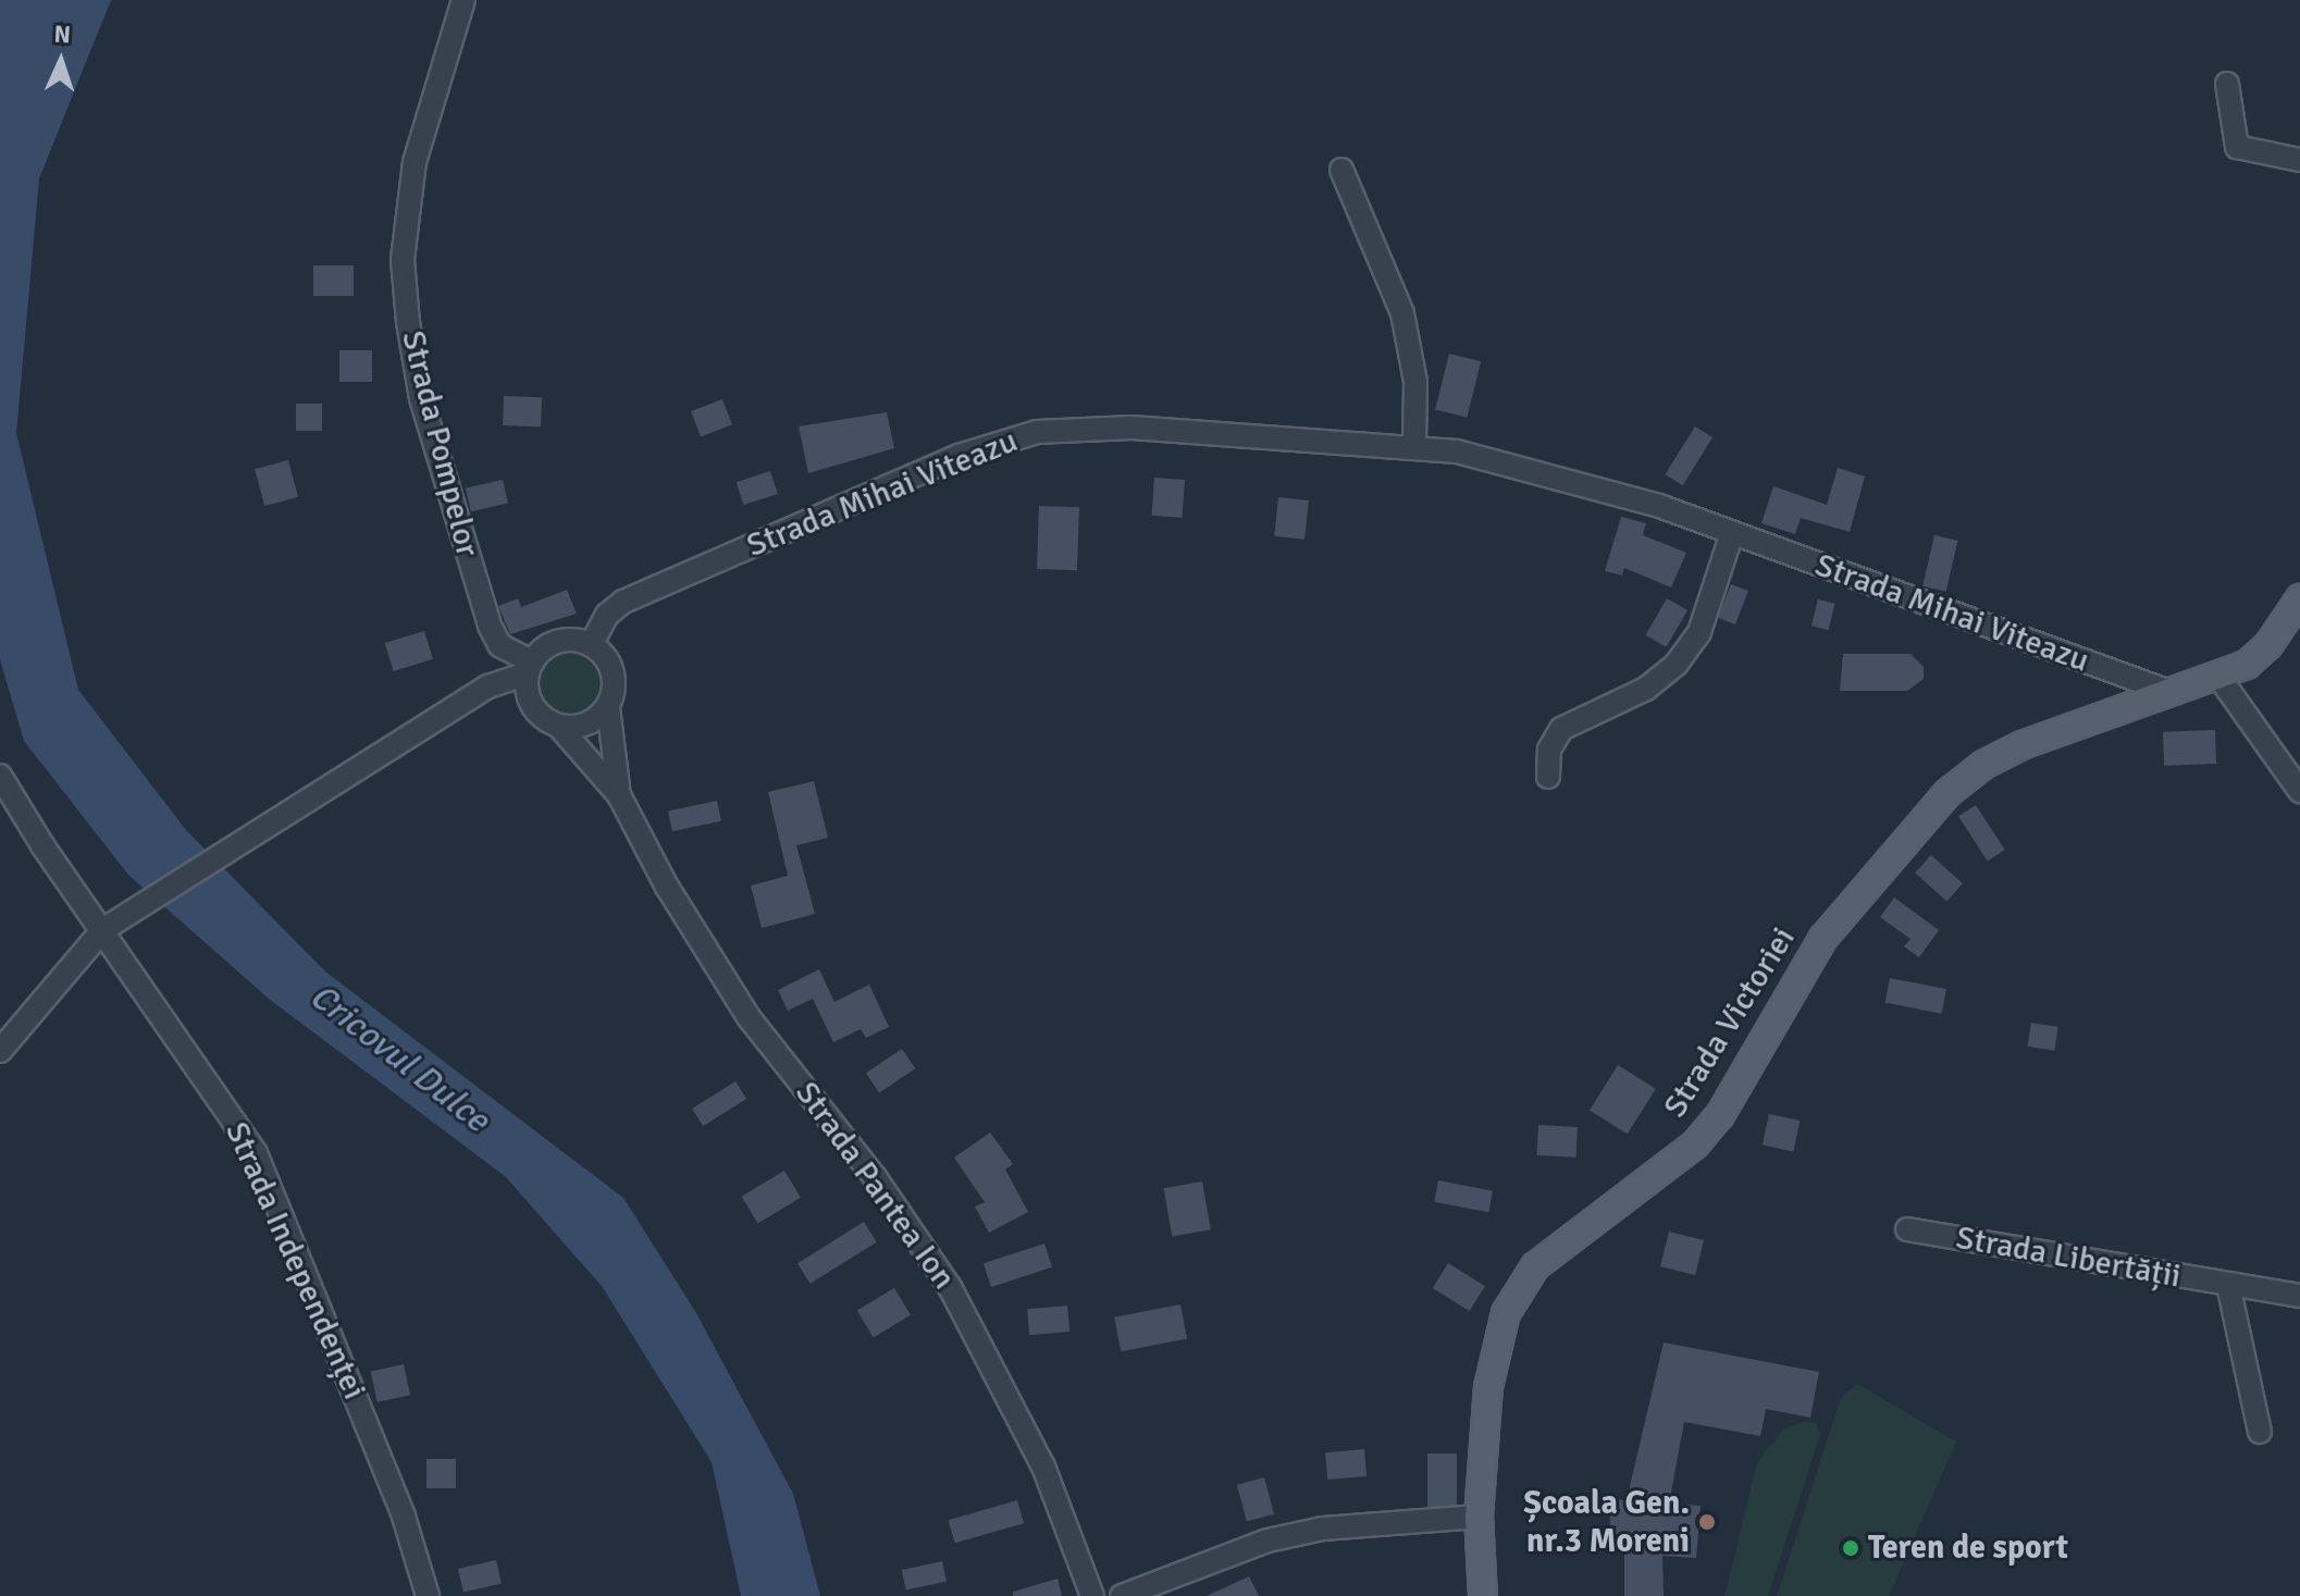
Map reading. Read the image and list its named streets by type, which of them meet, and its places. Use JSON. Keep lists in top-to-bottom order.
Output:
{
  "streets": {
    "main road": ["Strada Victoriei"],
    "street": [
      "Strada Pompelor",
      "Strada Mihai Viteazu",
      "Strada Pantea Ion",
      "Strada Libertății",
      "Strada Independenței"
    ]
  },
  "crossings": [
    ["Strada Pompelor", "Strada Mihai Viteazu"],
    ["Strada Pompelor", "Strada Pantea Ion"],
    ["Strada Mihai Viteazu", "Strada Victoriei"],
    ["Strada Mihai Viteazu", "Strada Pantea Ion"]
  ],
  "water": ["Cricovul Dulce"],
  "places": ["Școala Gen. nr.3 Moreni", "Teren de sport"],
  "north": "top"
}
